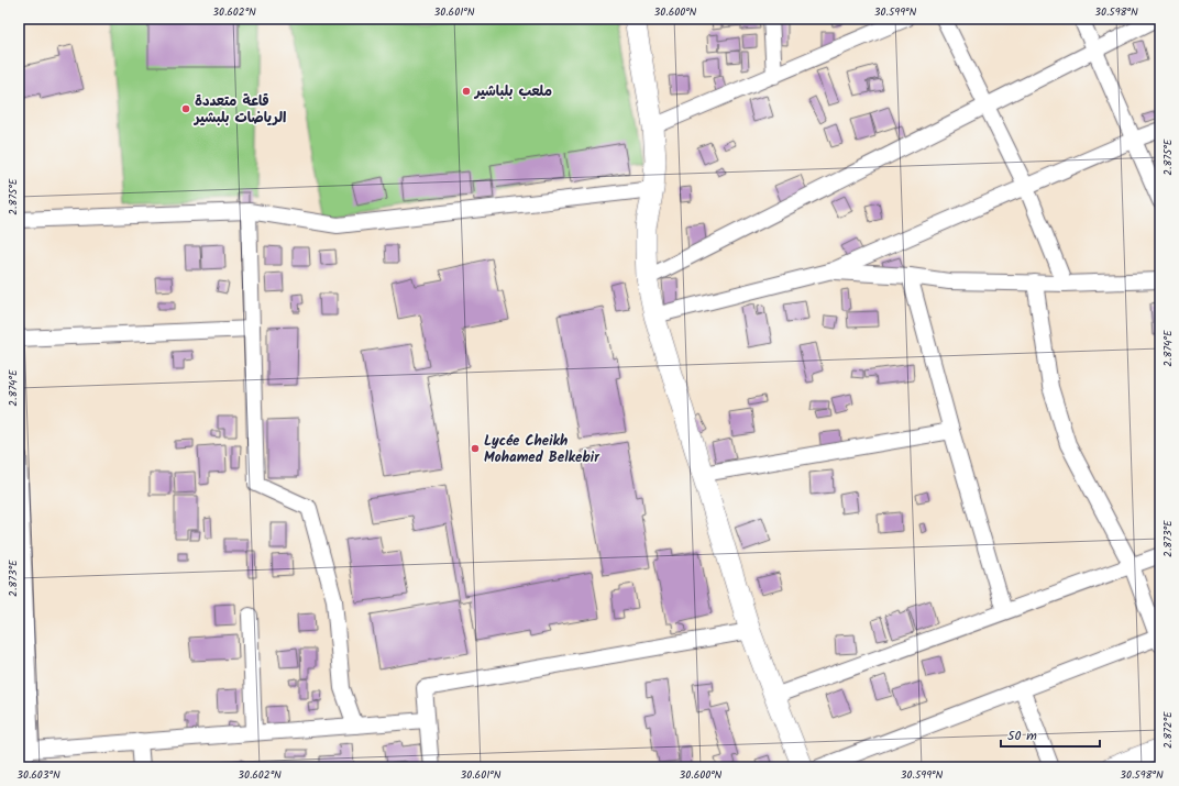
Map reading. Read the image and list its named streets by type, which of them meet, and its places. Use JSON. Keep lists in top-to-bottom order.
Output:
{
  "places": ["ملعب بلباشير", "قاعة متعددة الرياضات بلبشير", "Lycée Cheikh Mohamed Belkebir"],
  "scale_bar": "50 m",
  "coordinates": [
    "30.602°N",
    "30.601°N",
    "30.600°N",
    "30.599°N",
    "30.598°N",
    "2.875°E",
    "2.874°E",
    "2.873°E",
    "2.872°E",
    "30.603°N"
  ]
}
